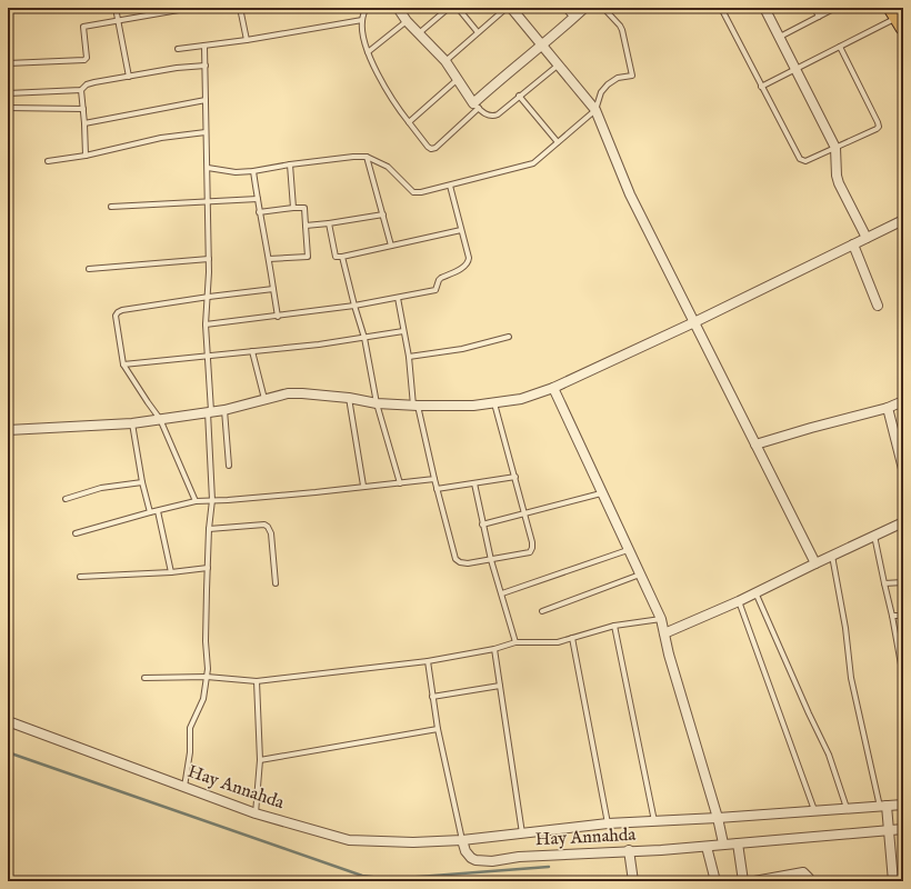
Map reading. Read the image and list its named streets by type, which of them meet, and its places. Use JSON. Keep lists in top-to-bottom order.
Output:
{
  "streets": {
    "street": ["Hay Annahda"]
  }
}
